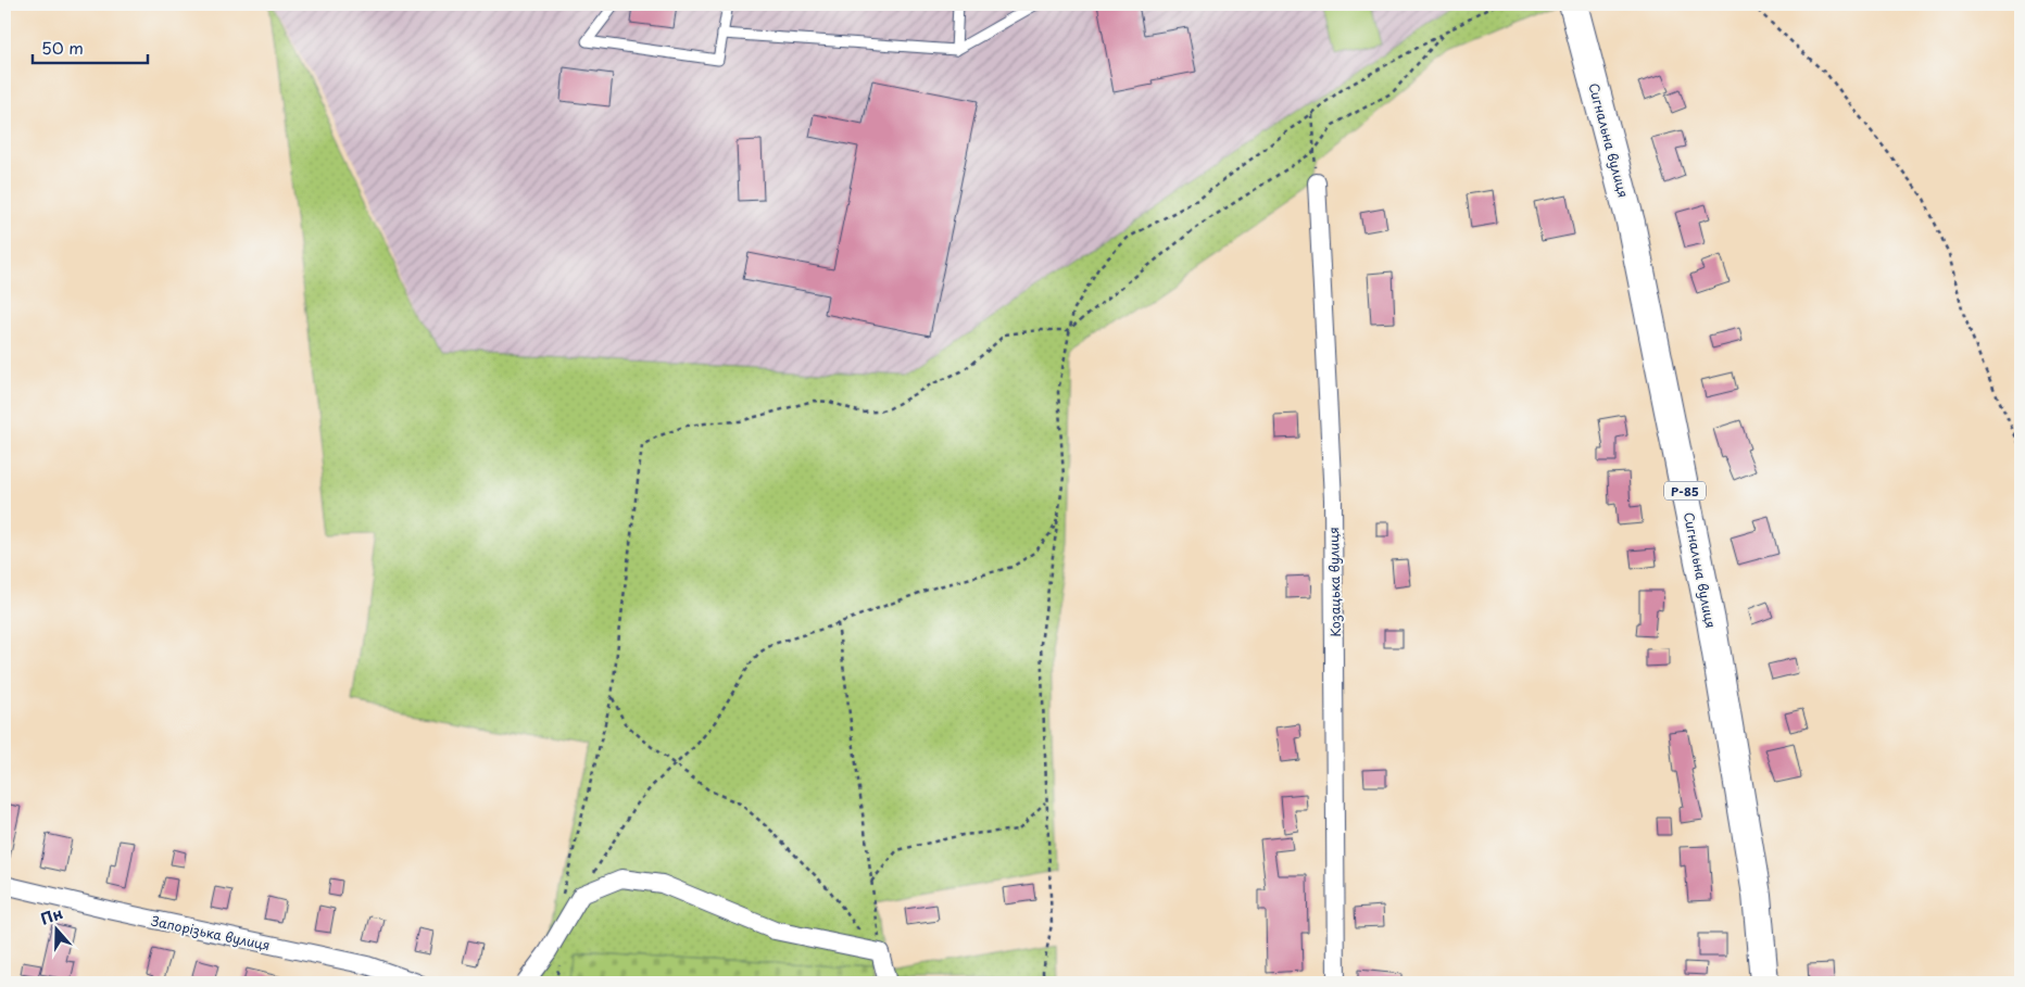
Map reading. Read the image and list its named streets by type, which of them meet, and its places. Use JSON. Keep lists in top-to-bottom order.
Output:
{
  "streets": {
    "main road": ["Сигнальна вулиця", "Р-85"],
    "street": ["Козацька вулиця", "Запорізька вулиця"]
  },
  "scale_bar": "50 m",
  "north": "top"
}
